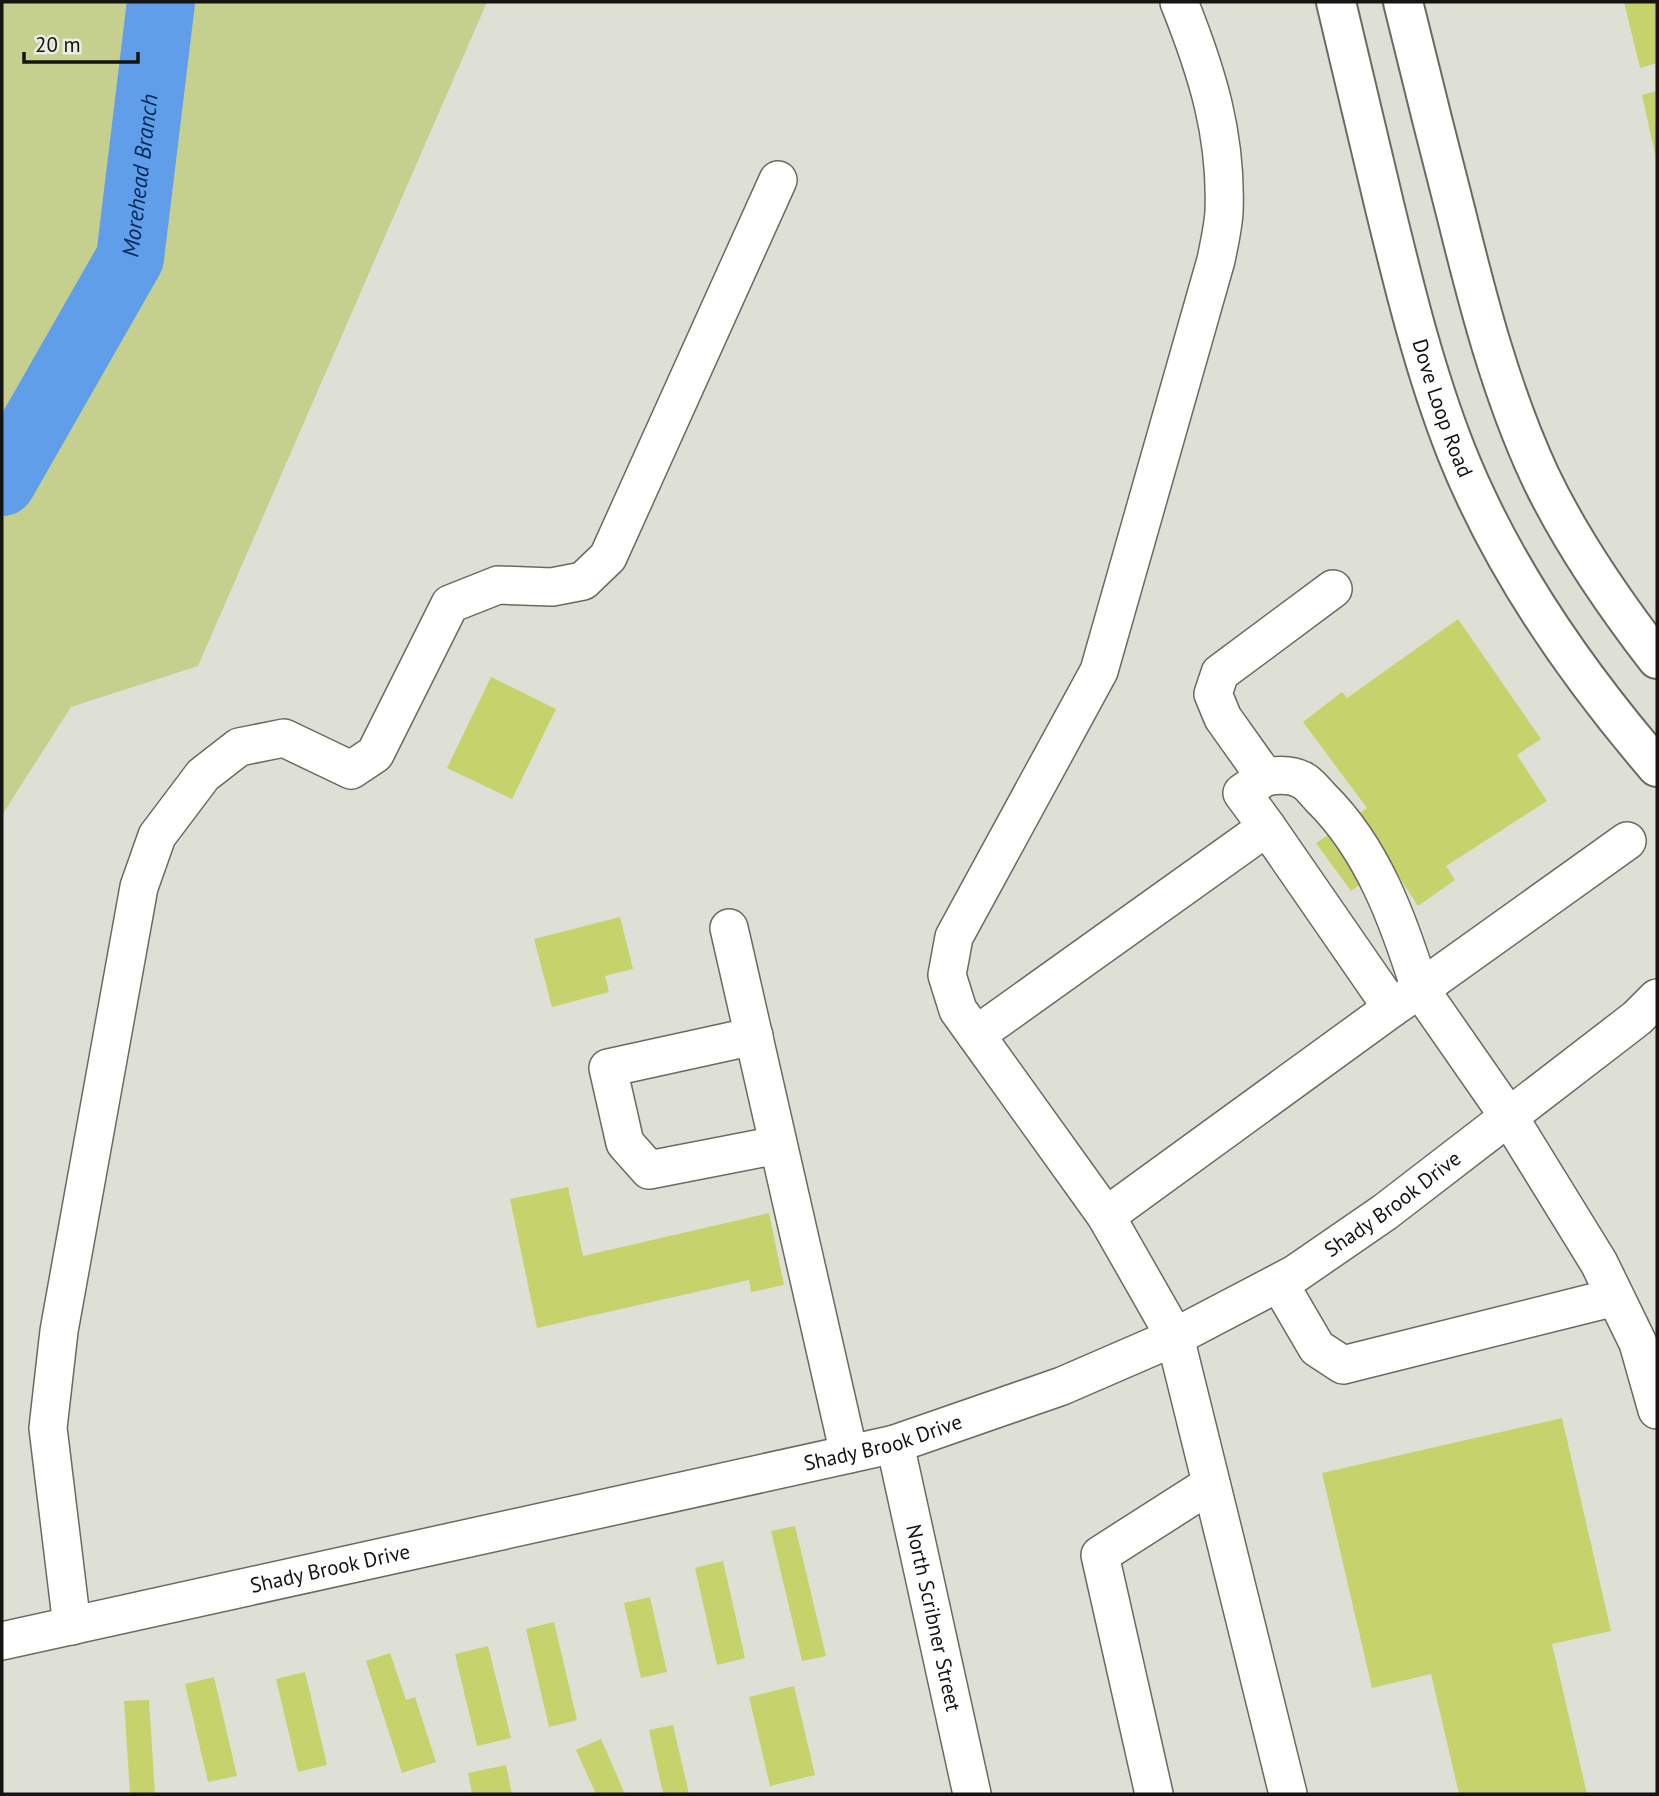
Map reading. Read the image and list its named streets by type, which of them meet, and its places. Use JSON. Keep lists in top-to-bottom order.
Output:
{
  "streets": {
    "main road": ["Dove Loop Road"],
    "street": ["Shady Brook Drive", "North Scribner Street"]
  },
  "crossings": [
    ["Shady Brook Drive", "North Scribner Street"]
  ],
  "water": ["Morehead Branch"],
  "scale_bar": "20 m"
}
